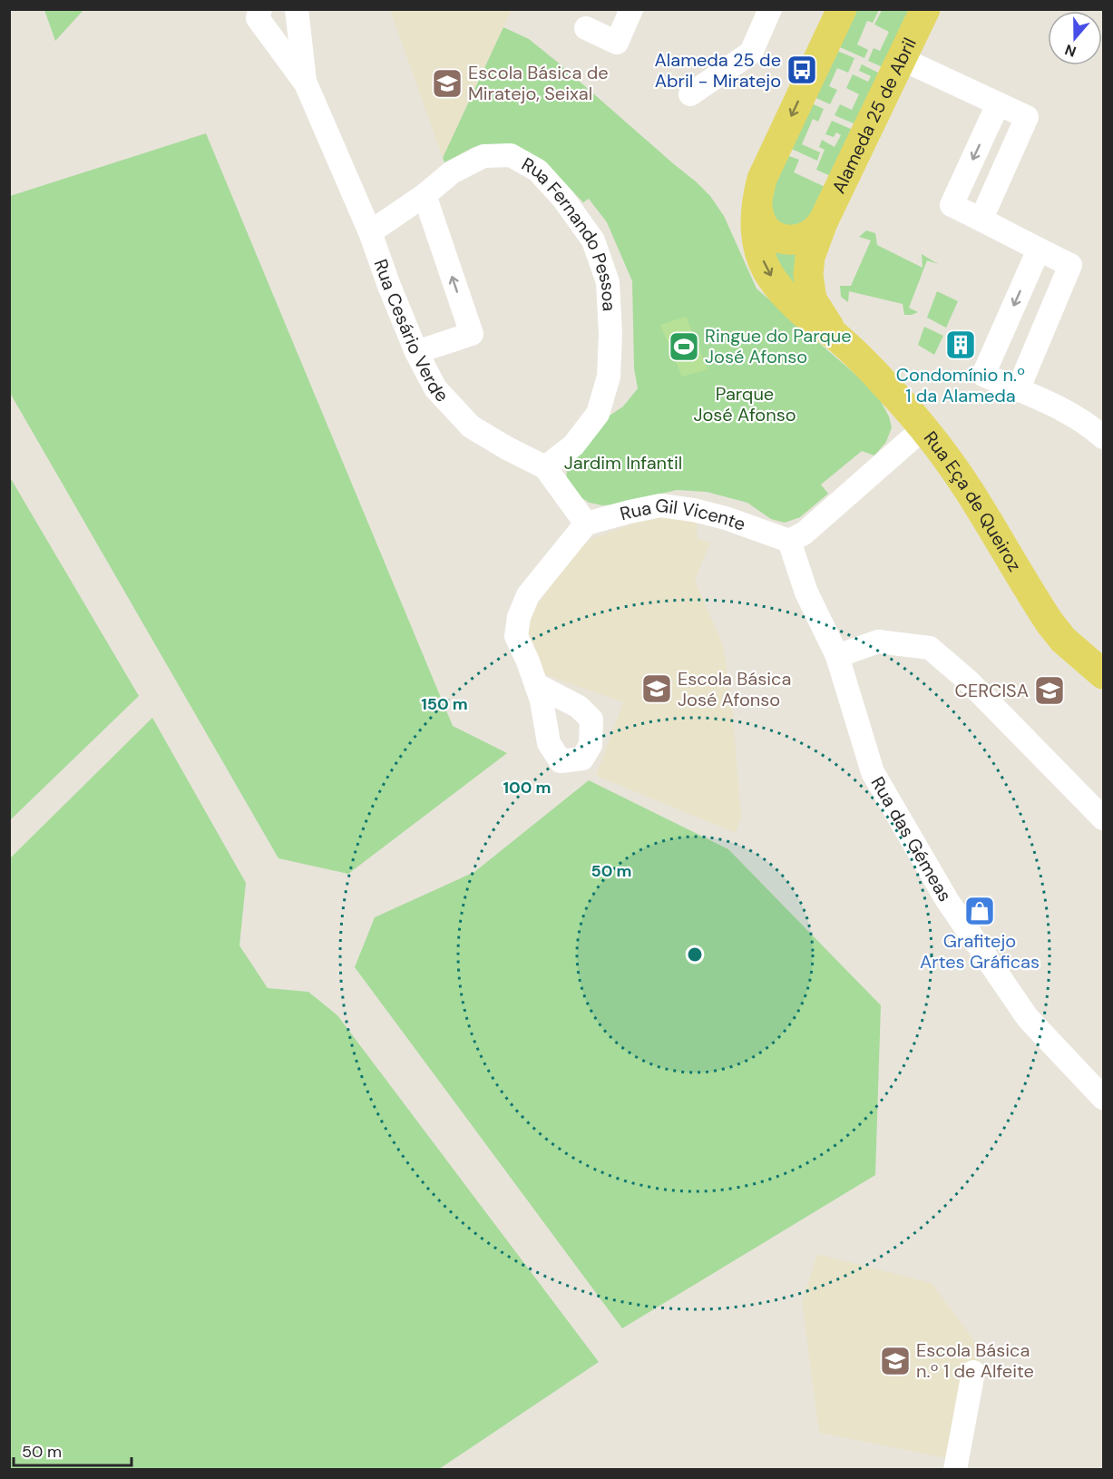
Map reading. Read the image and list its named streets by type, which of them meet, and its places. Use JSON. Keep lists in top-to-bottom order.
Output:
{
  "streets": {
    "main road": ["Alameda 25 de Abril", "Rua Eça de Queiroz"],
    "street": [
      "Rua Fernando Pessoa",
      "Rua Cesário Verde",
      "Rua Gil Vicente",
      "Rua das Gémeas"
    ]
  },
  "crossings": [
    ["Alameda 25 de Abril", "Rua Eça de Queiroz"],
    ["Rua Fernando Pessoa", "Rua Cesário Verde"],
    ["Rua Cesário Verde", "Rua Gil Vicente"],
    ["Rua Gil Vicente", "Rua das Gémeas"]
  ],
  "parks": ["Parque José Afonso", "Jardim Infantil"],
  "places": {
    "bus stop": ["Alameda 25 de Abril - Miratejo"],
    "school or university": [
      "Escola Básica de Miratejo, Seixal",
      "Escola Básica José Afonso",
      "CERCISA",
      "Escola Básica n.º 1 de Alfeite"
    ],
    "building": ["Condomínio n.º 1 da Alameda"],
    "sports": ["Ringue do Parque José Afonso"],
    "shop": ["Grafitejo Artes Gráficas"]
  },
  "scale_bar": "50 m",
  "north": "bottom",
  "rings": ["150 m", "100 m", "50 m"]
}
